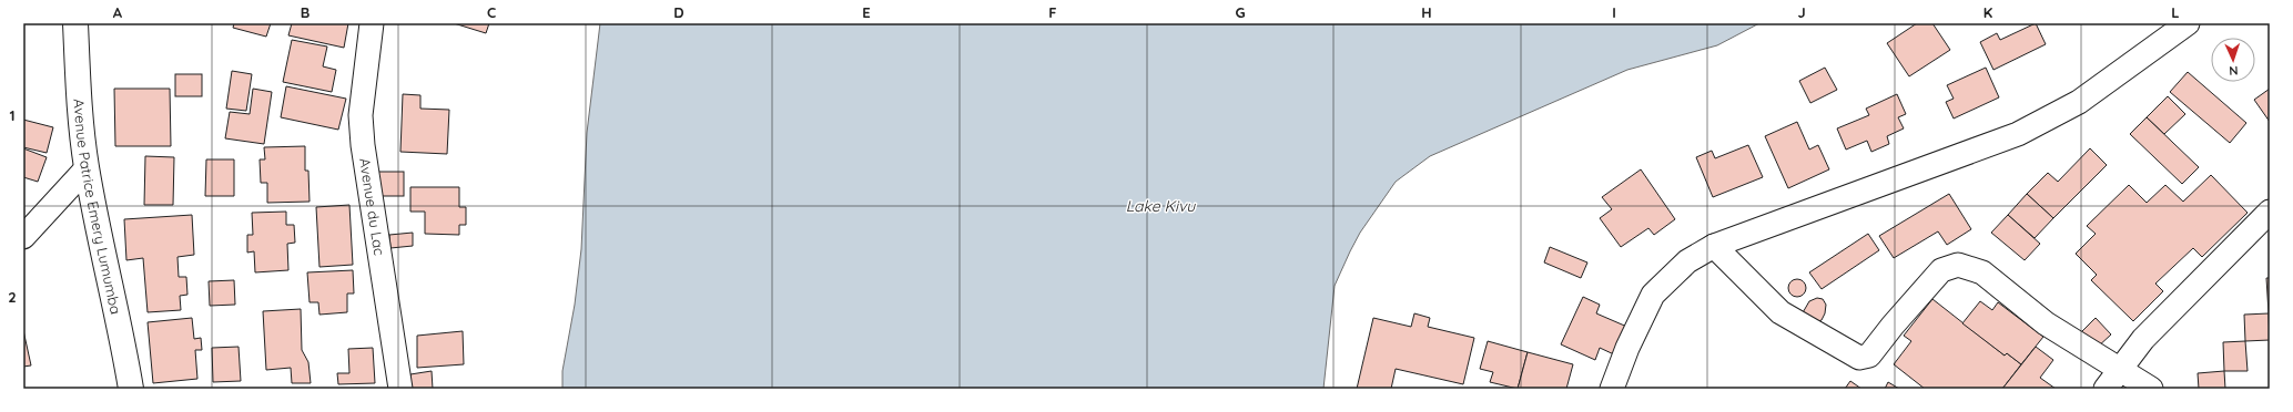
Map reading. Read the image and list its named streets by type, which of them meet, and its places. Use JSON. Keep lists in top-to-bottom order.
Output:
{
  "streets": {
    "main road": ["Avenue Patrice Emery Lumumba"],
    "street": ["Avenue du Lac"]
  },
  "water": ["Lake Kivu"],
  "north": "bottom",
  "grid": {
    "columns": [
      "A",
      "B",
      "C",
      "D",
      "E",
      "F",
      "G",
      "H",
      "I",
      "J",
      "K",
      "L"
    ],
    "rows": ["1", "2"]
  }
}
